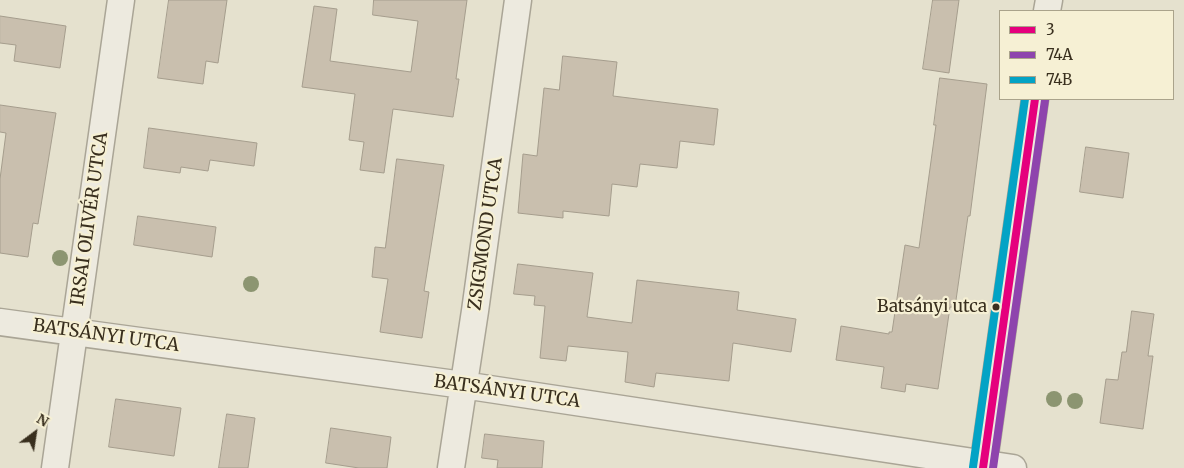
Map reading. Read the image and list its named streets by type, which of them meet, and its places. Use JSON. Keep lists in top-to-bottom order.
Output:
{
  "streets": {
    "street": ["IRSAI OLIVÉR UTCA", "ZSIGMOND UTCA", "BATSÁNYI UTCA"]
  },
  "crossings": [
    ["IRSAI OLIVÉR UTCA", "BATSÁNYI UTCA"],
    ["ZSIGMOND UTCA", "BATSÁNYI UTCA"]
  ],
  "places": ["Batsányi utca"],
  "lines": ["transit line 3", "transit line 74A", "transit line 74B"],
  "legend": ["3", "74A", "74B"],
  "north": "top right"
}
